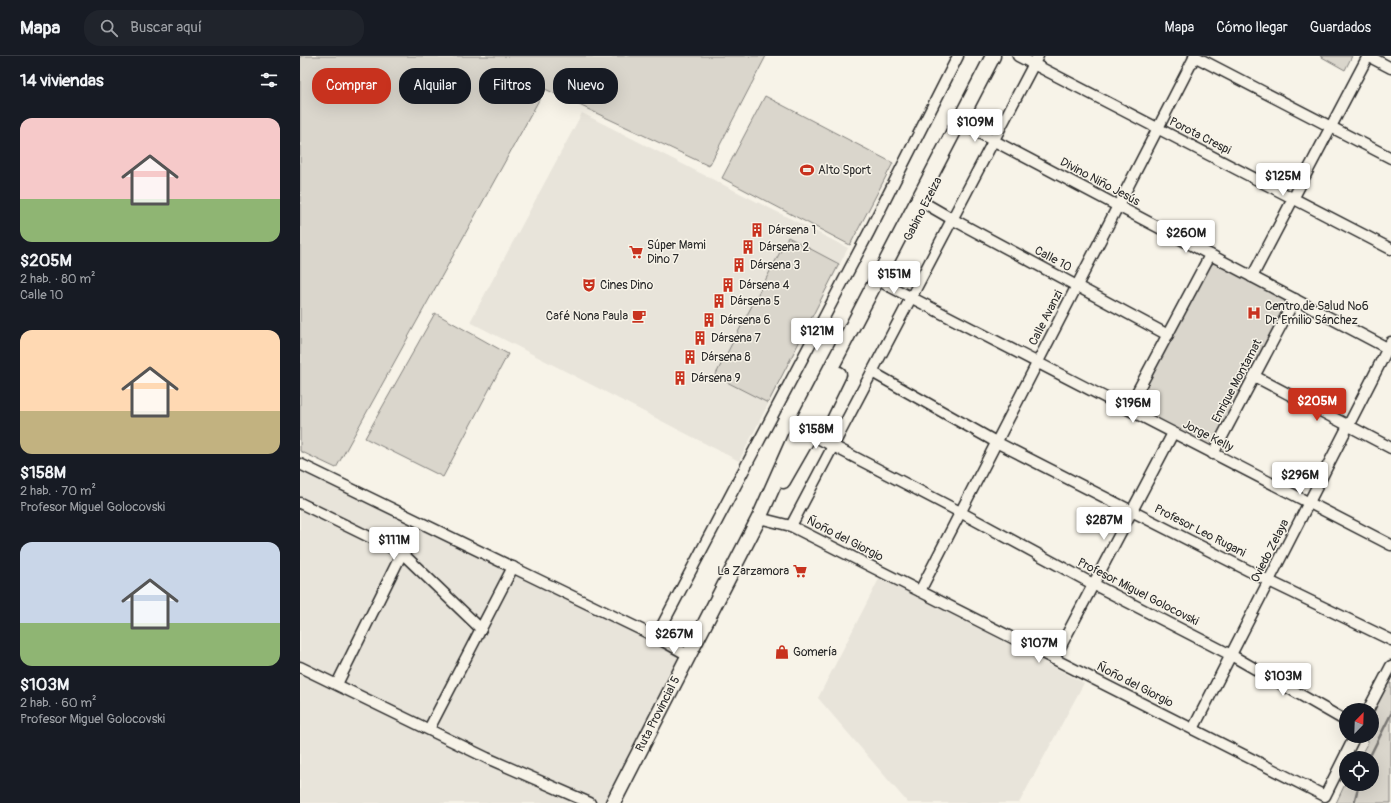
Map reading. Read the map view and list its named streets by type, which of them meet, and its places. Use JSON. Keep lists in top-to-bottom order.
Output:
{
  "streets": {
    "main road": ["Gabino Ezeiza", "Ruta Provincial 5"],
    "street": [
      "Porota Crespi",
      "Divino Niño Jesús",
      "Calle 10",
      "Calle Avanzi",
      "Enrique Montamat",
      "Jorge Kelly",
      "Profesor Leo Rugani",
      "Ñoño del Giorgio",
      "Oviedo Zelaya",
      "Profesor Miguel Golocovski"
    ]
  },
  "crossings": [
    ["Porota Crespi", "Calle Avanzi"],
    ["Divino Niño Jesús", "Gabino Ezeiza"],
    ["Divino Niño Jesús", "Calle Avanzi"],
    ["Divino Niño Jesús", "Enrique Montamat"],
    ["Divino Niño Jesús", "Oviedo Zelaya"],
    ["Gabino Ezeiza", "Calle 10"],
    ["Gabino Ezeiza", "Jorge Kelly"],
    ["Gabino Ezeiza", "Ñoño del Giorgio"],
    ["Gabino Ezeiza", "Profesor Miguel Golocovski"],
    ["Gabino Ezeiza", "Ruta Provincial 5"],
    ["Calle 10", "Calle Avanzi"],
    ["Calle Avanzi", "Jorge Kelly"],
    ["Calle Avanzi", "Profesor Leo Rugani"],
    ["Calle Avanzi", "Ñoño del Giorgio"],
    ["Calle Avanzi", "Profesor Miguel Golocovski"],
    ["Enrique Montamat", "Jorge Kelly"],
    ["Jorge Kelly", "Oviedo Zelaya"],
    ["Profesor Leo Rugani", "Oviedo Zelaya"],
    ["Ñoño del Giorgio", "Oviedo Zelaya"],
    ["Ñoño del Giorgio", "Ruta Provincial 5"],
    ["Oviedo Zelaya", "Profesor Miguel Golocovski"]
  ],
  "places": {
    "sports": ["Alto Sport"],
    "building": [
      "Dársena 1",
      "Dársena 2",
      "Dársena 3",
      "Dársena 4",
      "Dársena 5",
      "Dársena 6",
      "Dársena 7",
      "Dársena 8",
      "Dársena 9"
    ],
    "supermarket": ["Súper Mami Dino 7", "La Zarzamora"],
    "theatre": ["Cines Dino"],
    "hospital": ["Centro de Salud Nº6 Dr. Emilio Sánchez"],
    "cafe": ["Café Nona Paula"],
    "shop": ["Gomería"]
  },
  "north": "top right",
  "page": {
    "header": "Mapa",
    "search": "Buscar aquí",
    "nav": ["Mapa", "Cómo llegar", "Guardados"],
    "heading": "14 viviendas",
    "chip": [
      "Comprar",
      "Alquilar",
      "Filtros",
      "Nuevo"
    ],
    "list": [
      {
        "name": "$205M",
        "note": "2 hab. · 80 m² · Calle 10"
      },
      {
        "name": "$158M",
        "note": "2 hab. · 70 m² · Profesor Miguel Golocovski"
      },
      {
        "name": "$103M",
        "note": "2 hab. · 60 m² · Profesor Miguel Golocovski"
      }
    ],
    "price": [
      "$109M",
      "$125M",
      "$260M",
      "$151M",
      "$121M",
      "$205M",
      "$196M",
      "$158M",
      "$296M",
      "$287M",
      "$111M",
      "$267M",
      "$107M",
      "$103M"
    ]
  }
}
